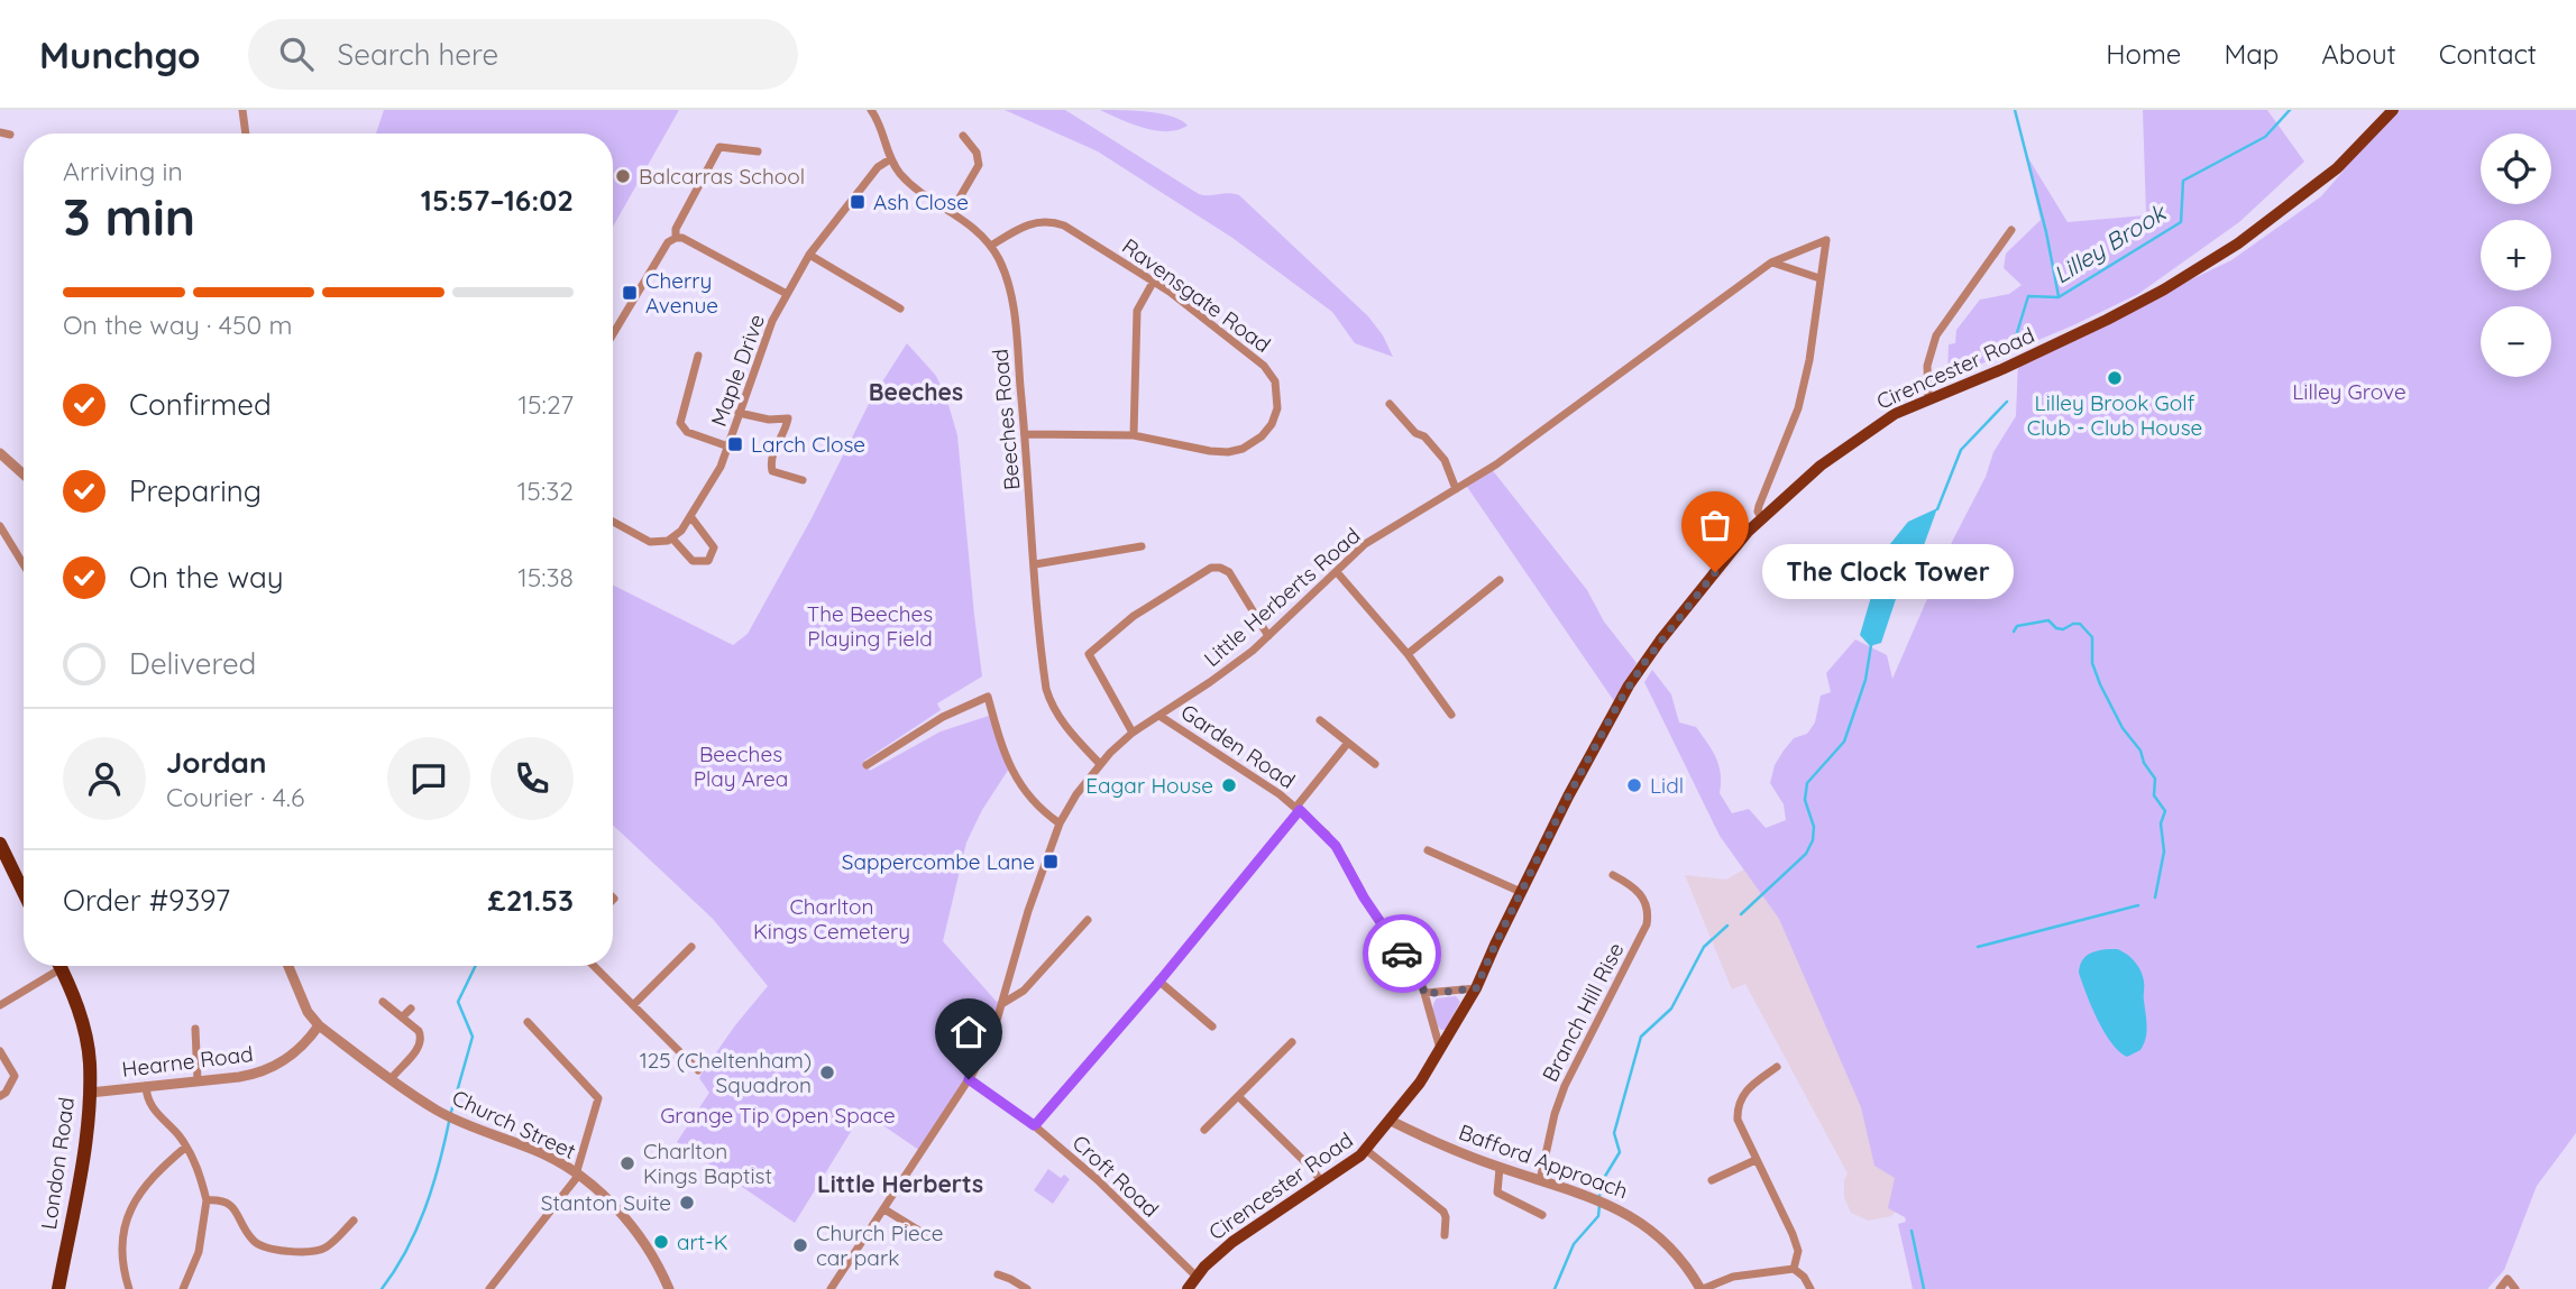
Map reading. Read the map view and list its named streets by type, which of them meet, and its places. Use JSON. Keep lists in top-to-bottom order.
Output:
{
  "streets": {
    "highway": ["London Road"],
    "main road": ["Cirencester Road"],
    "street": [
      "Ravensgate Road",
      "Maple Drive",
      "Beeches Road",
      "Little Herberts Road",
      "Garden Road",
      "Branch Hill Rise",
      "Hearne Road",
      "Church Street",
      "Bafford Approach",
      "Croft Road"
    ]
  },
  "crossings": [
    ["Ravensgate Road", "Beeches Road"],
    ["Cirencester Road", "Garden Road"],
    ["Cirencester Road", "Bafford Approach"],
    ["Cirencester Road", "Croft Road"],
    ["Maple Drive", "Beeches Road"],
    ["Beeches Road", "Little Herberts Road"],
    ["Little Herberts Road", "Garden Road"],
    ["Little Herberts Road", "Croft Road"],
    ["Branch Hill Rise", "Bafford Approach"],
    ["Hearne Road", "Church Street"],
    ["Hearne Road", "London Road"]
  ],
  "districts": ["Beeches", "Little Herberts"],
  "water": ["Lilley Brook"],
  "parks": [
    "Lilley Grove",
    "The Beeches Playing Field",
    "Beeches Play Area",
    "Charlton Kings Cemetery",
    "Grange Tip Open Space"
  ],
  "places": {
    "other": [
      "Balcarras School",
      "Lilley Brook Golf Club - Club House",
      "The Clock Tower",
      "Eagar House",
      "Lidl",
      "125 (Cheltenham) Squadron",
      "Charlton Kings Baptist",
      "Stanton Suite",
      "art-K",
      "Church Piece car park"
    ],
    "transit": [
      "Ash Close",
      "Cherry Avenue",
      "Larch Close",
      "Sappercombe Lane"
    ]
  },
  "page": {
    "header": "Munchgo",
    "search": "Search here",
    "nav": [
      "Home",
      "Map",
      "About",
      "Contact"
    ],
    "map_buttons": ["+", "−"],
    "heading": ["3 min", "Arriving in", "15:57–16:02"],
    "panel": [
      "Jordan",
      "Courier · 4.6",
      "Order #9397",
      "£21.53"
    ],
    "bar": "On the way · 450 m",
    "list": [
      ["Confirmed", "15:27"],
      ["Preparing", "15:32"],
      ["On the way", "15:38"],
      "Delivered"
    ],
    "bubble": "The Clock Tower"
  }
}
